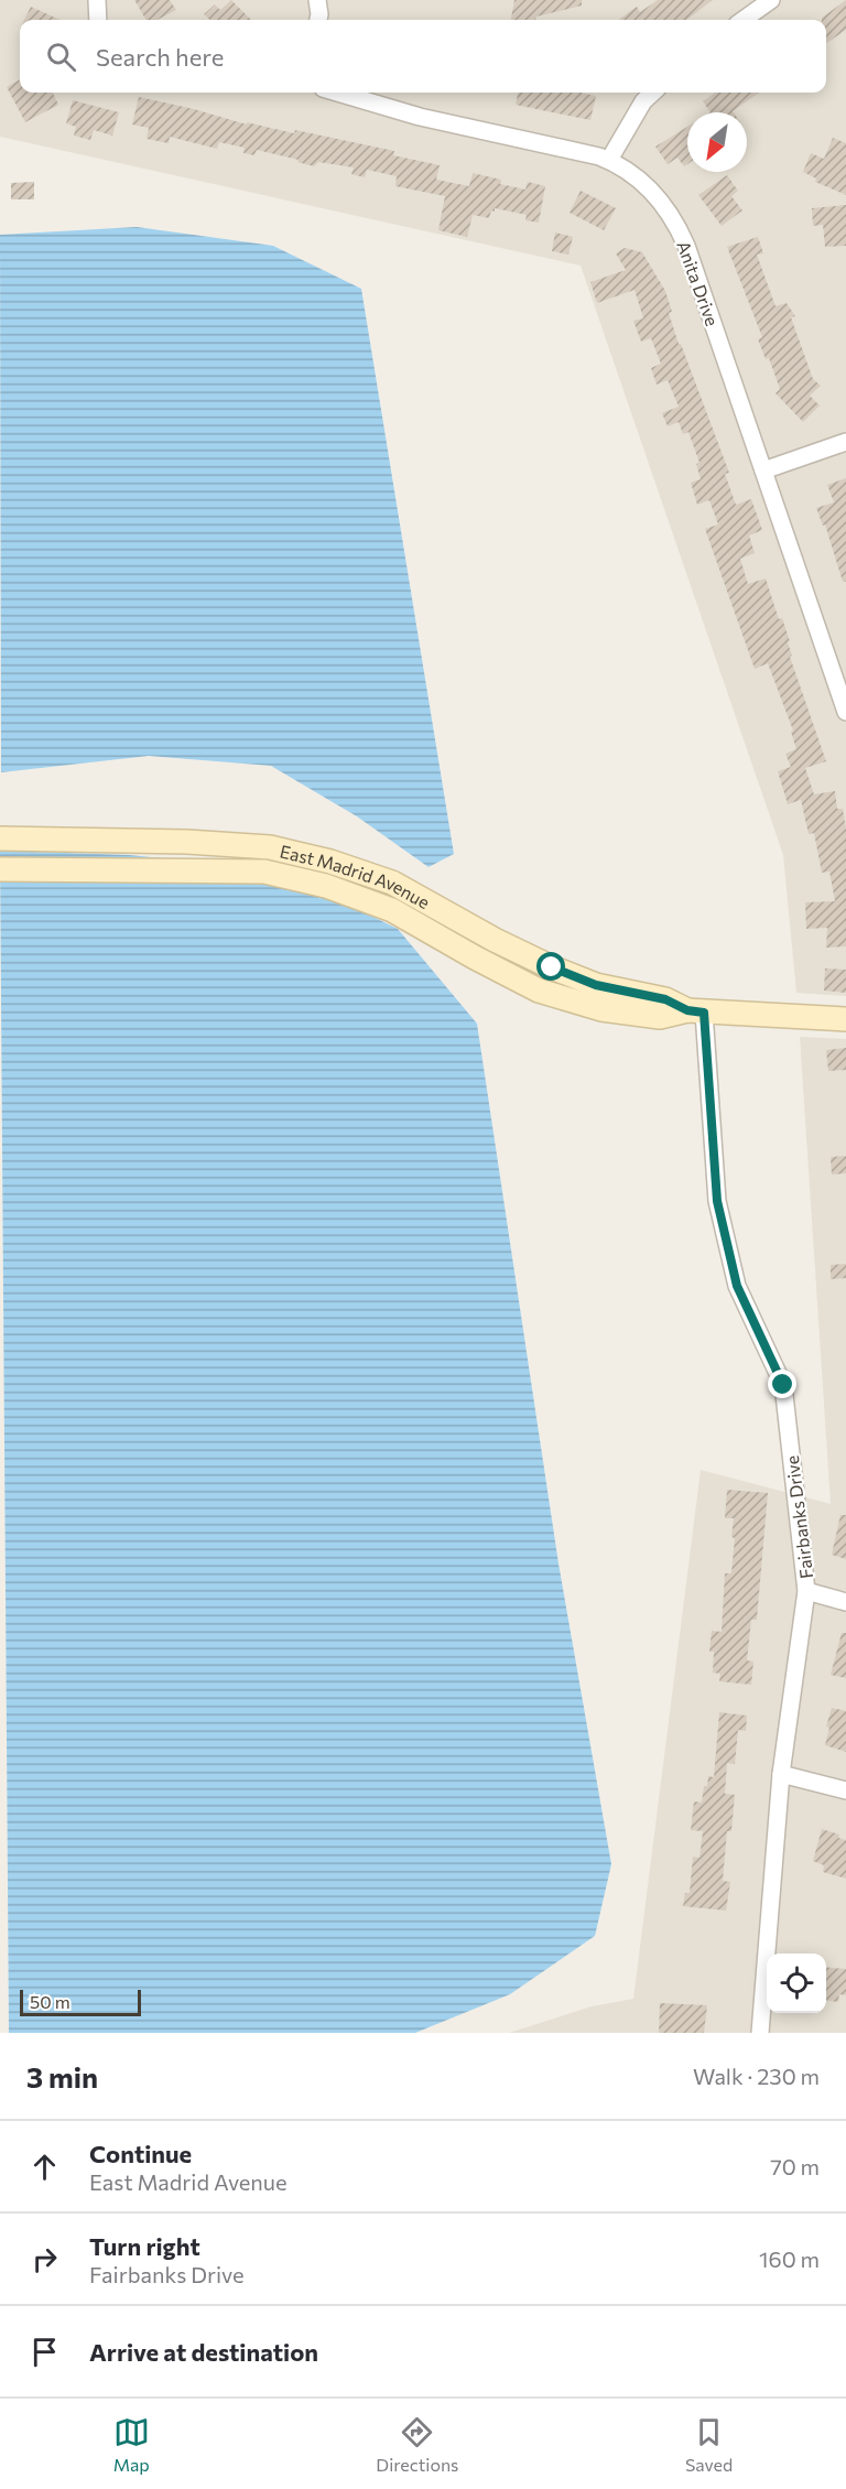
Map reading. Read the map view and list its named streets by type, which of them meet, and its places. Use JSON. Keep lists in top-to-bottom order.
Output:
{
  "streets": {
    "street": ["Anita Drive", "East Madrid Avenue", "Fairbanks Drive"]
  },
  "crossings": [
    ["East Madrid Avenue", "Fairbanks Drive"]
  ],
  "scale_bar": "50 m",
  "north": "bottom left",
  "page": {
    "search": "Search here",
    "scale": "50 m",
    "heading": ["3 min", "Walk · 230 m"],
    "list": [
      ["Continue", "East Madrid Avenue", "70 m"],
      ["Turn right", "Fairbanks Drive", "160 m"],
      "Arrive at destination"
    ],
    "nav": ["Map", "Directions", "Saved"]
  }
}
